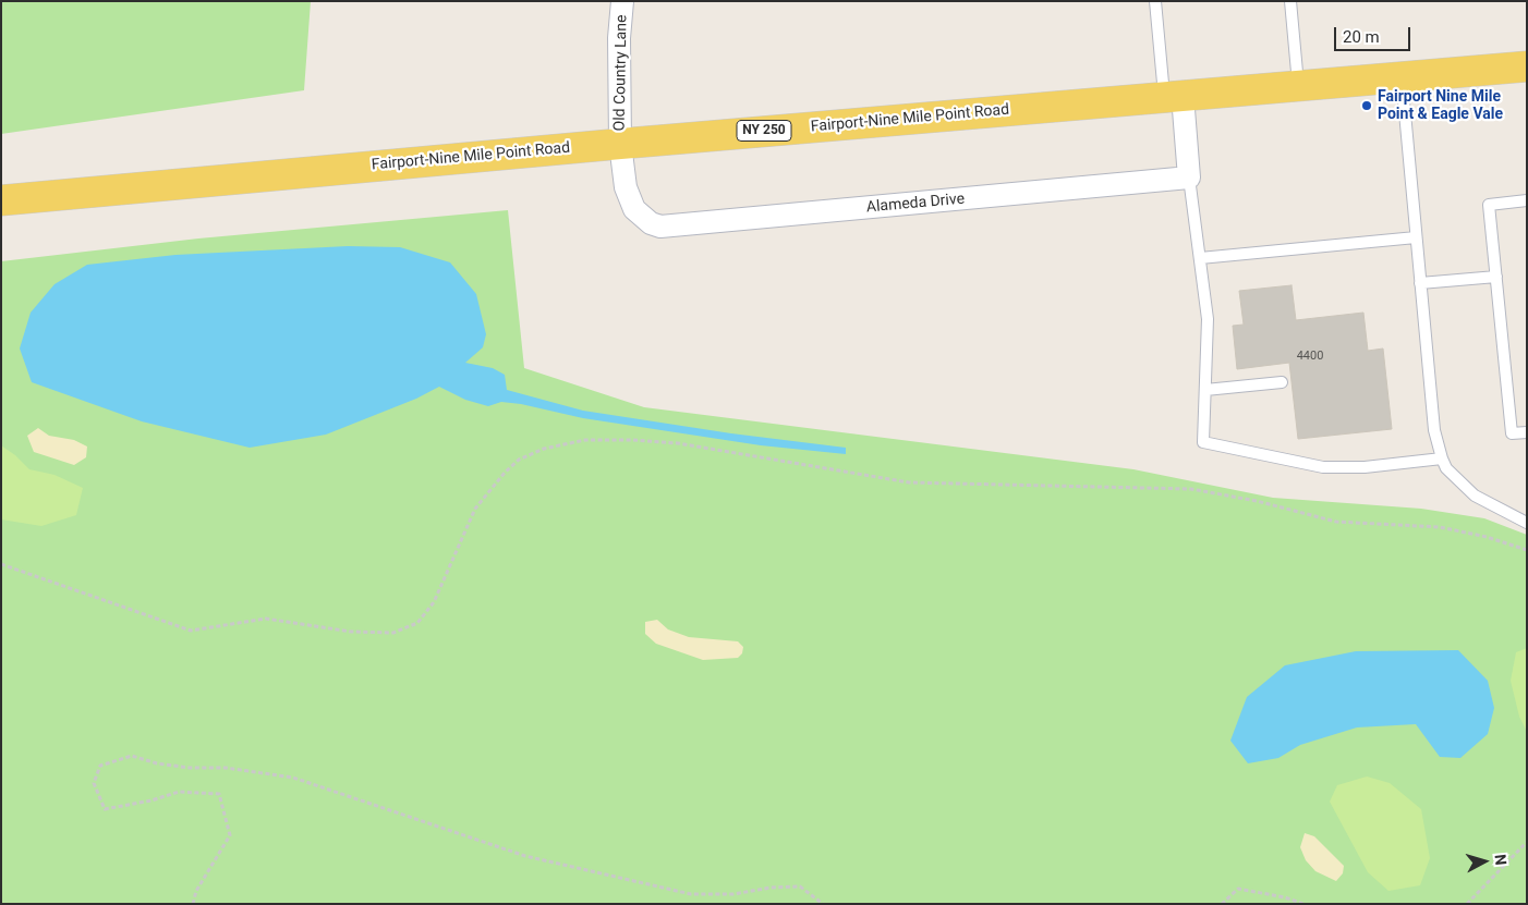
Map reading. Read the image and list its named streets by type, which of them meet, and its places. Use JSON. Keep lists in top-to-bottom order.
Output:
{
  "streets": {
    "main road": ["Fairport-Nine Mile Point Road", "NY 250"],
    "street": ["Old Country Lane", "Alameda Drive"]
  },
  "crossings": [
    ["Old Country Lane", "Fairport-Nine Mile Point Road"],
    ["Old Country Lane", "Alameda Drive"],
    ["Fairport-Nine Mile Point Road", "Alameda Drive"]
  ],
  "places": ["Fairport Nine Mile Point & Eagle Vale"],
  "house_numbers": ["4400"],
  "scale_bar": "20 m",
  "north": "right"
}
